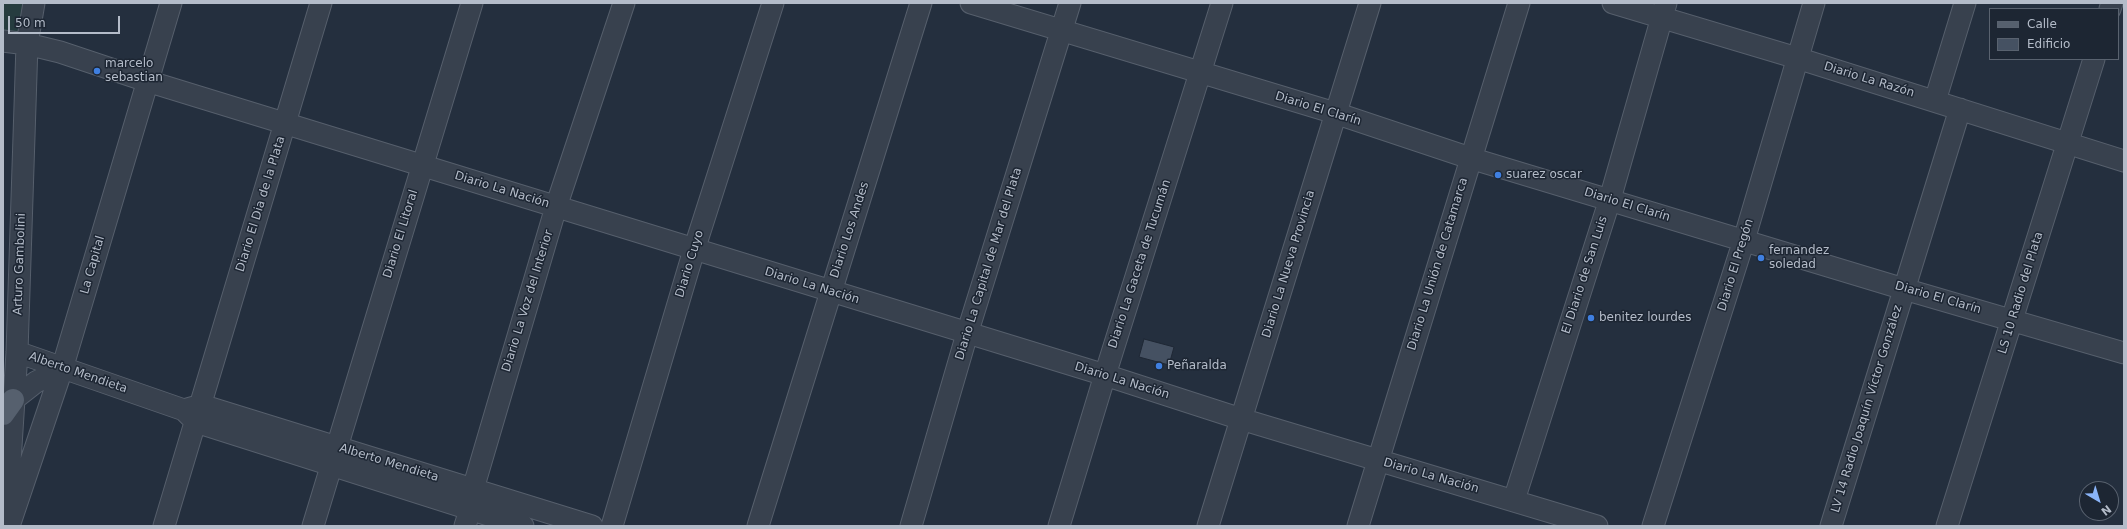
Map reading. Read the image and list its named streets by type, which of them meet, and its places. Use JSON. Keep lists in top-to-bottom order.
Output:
{
  "streets": {
    "street": [
      "Diario La Razón",
      "Diario El Clarín",
      "Diario La Nación",
      "Diario El Dia de la Plata",
      "Diario Los Andes",
      "Diario El Litoral",
      "Arturo Gambolini",
      "Diario Cuyo",
      "Diario La Capital de Mar del Plata",
      "Diario La Gaceta de Tucumán",
      "Diario La Nueva Provincia",
      "Diario La Unión de Catamarca",
      "La Capital",
      "Diario El Pregón",
      "El Diario de San Luis",
      "LS 10 Radio del Plata",
      "Diario La Voz del Interior",
      "Alberto Mendieta",
      "LV 14 Radio Joaquín Víctor González"
    ]
  },
  "crossings": [
    ["Diario La Razón", "Diario El Pregón"],
    ["Diario La Razón", "El Diario de San Luis"],
    ["Diario La Razón", "LS 10 Radio del Plata"],
    ["Diario La Razón", "LV 14 Radio Joaquín Víctor González"],
    ["Diario El Clarín", "Diario La Capital de Mar del Plata"],
    ["Diario El Clarín", "Diario La Gaceta de Tucumán"],
    ["Diario El Clarín", "Diario La Nueva Provincia"],
    ["Diario El Clarín", "Diario La Unión de Catamarca"],
    ["Diario El Clarín", "Diario El Pregón"],
    ["Diario El Clarín", "El Diario de San Luis"],
    ["Diario El Clarín", "LS 10 Radio del Plata"],
    ["Diario El Clarín", "LV 14 Radio Joaquín Víctor González"],
    ["Diario La Nación", "Diario El Dia de la Plata"],
    ["Diario La Nación", "Diario Los Andes"],
    ["Diario La Nación", "Diario El Litoral"],
    ["Diario La Nación", "Arturo Gambolini"],
    ["Diario La Nación", "Diario Cuyo"],
    ["Diario La Nación", "Diario La Capital de Mar del Plata"],
    ["Diario La Nación", "Diario La Gaceta de Tucumán"],
    ["Diario La Nación", "Diario La Nueva Provincia"],
    ["Diario La Nación", "Diario La Unión de Catamarca"],
    ["Diario La Nación", "La Capital"],
    ["Diario La Nación", "El Diario de San Luis"],
    ["Diario La Nación", "Diario La Voz del Interior"],
    ["Diario El Dia de la Plata", "Alberto Mendieta"],
    ["Diario El Litoral", "Alberto Mendieta"],
    ["Arturo Gambolini", "Alberto Mendieta"],
    ["La Capital", "Alberto Mendieta"],
    ["Diario La Voz del Interior", "Alberto Mendieta"]
  ],
  "places": [
    "marcelo sebastian",
    "suarez oscar",
    "fernandez soledad",
    "benitez lourdes",
    "Peñaralda"
  ],
  "legend": ["Calle", "Edificio"],
  "scale_bar": "50 m",
  "north": "bottom right"
}
